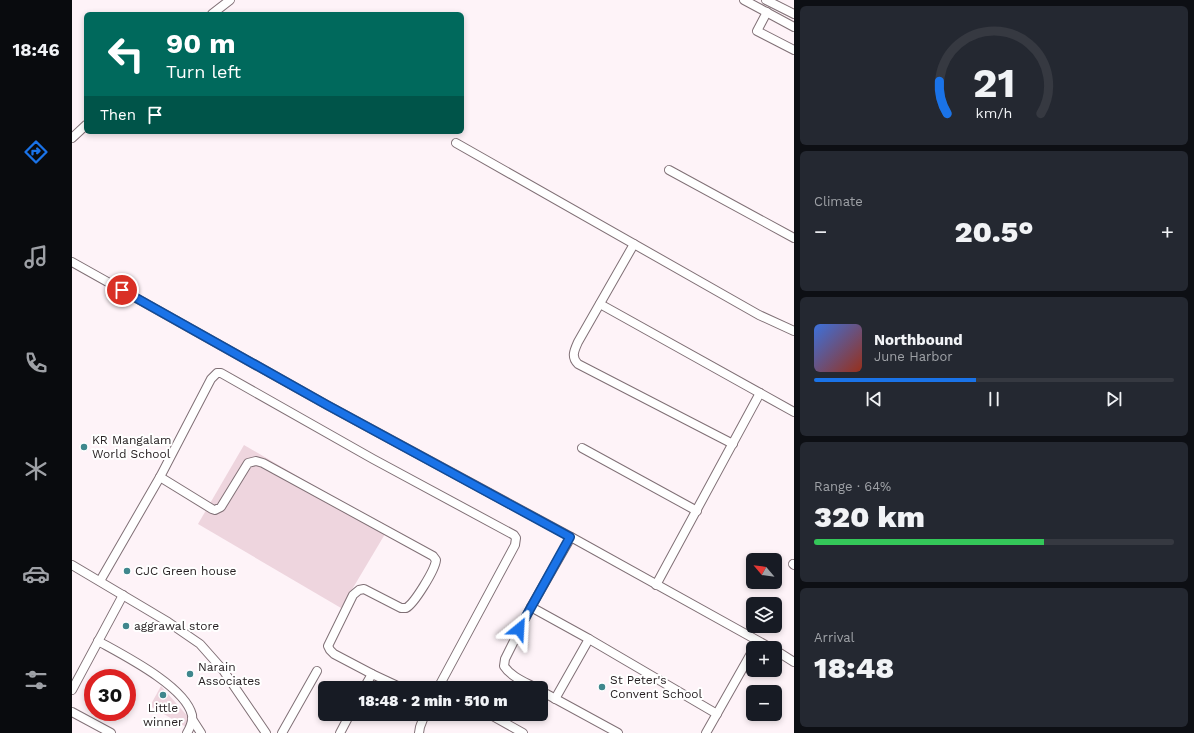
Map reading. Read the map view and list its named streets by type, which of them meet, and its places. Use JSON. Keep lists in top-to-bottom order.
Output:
{
  "places": [
    "KR Mangalam World School",
    "CJC Green house",
    "aggrawal store",
    "Narain Associates",
    "St Peter's Convent School",
    "Little winner"
  ],
  "north": "top left",
  "page": {
    "tabs": "18:46",
    "turn": ["90 m", "Turn left"],
    "then": "Then",
    "tile": [
      "Climate",
      ["Range · 64%", "320 km"],
      ["Arrival", "18:48"]
    ],
    "heat": ["−", "20.5°", "+"],
    "song": ["Northbound", "June Harbor"],
    "map_buttons": ["+", "−"],
    "limit": "30",
    "trip": "18:48 · 2 min · 510 m",
    "gauge": ["21", "km/h"]
  }
}
